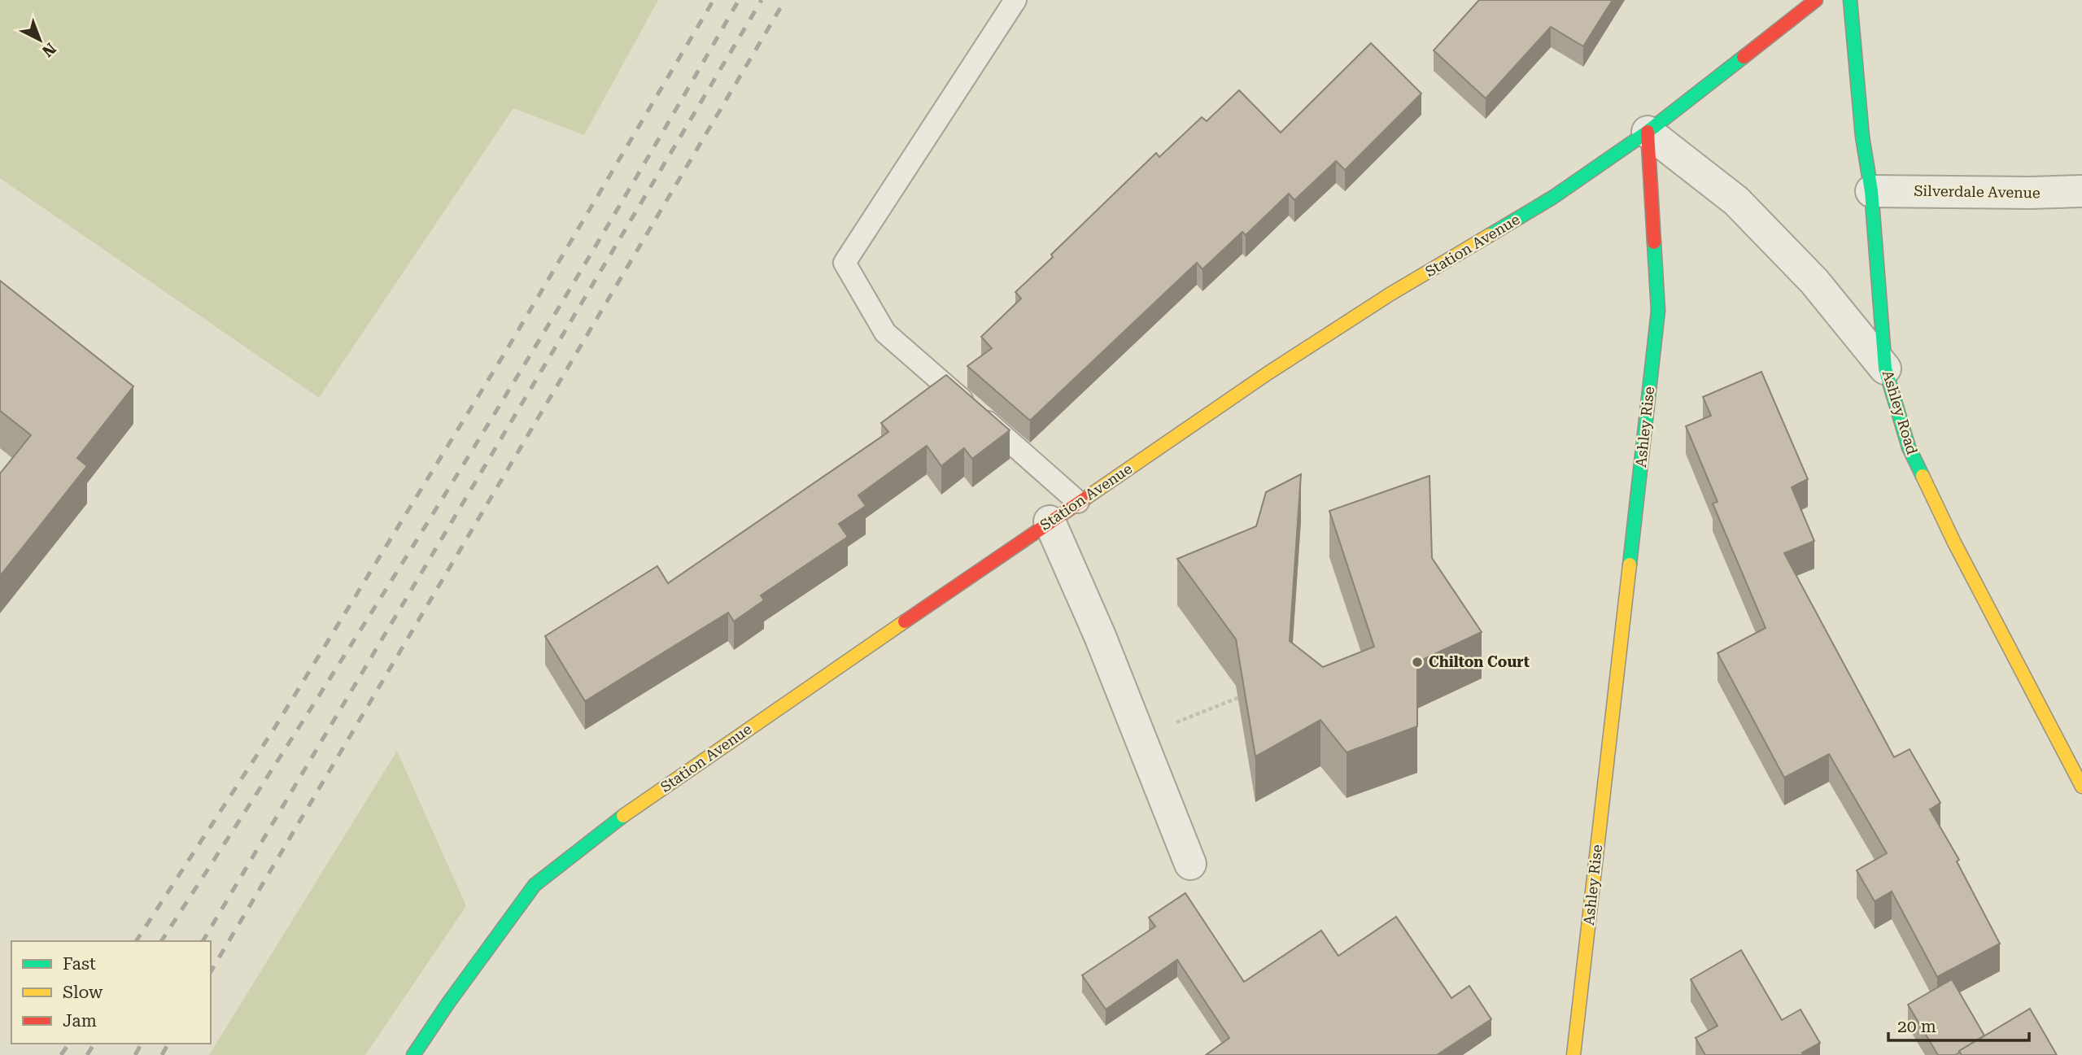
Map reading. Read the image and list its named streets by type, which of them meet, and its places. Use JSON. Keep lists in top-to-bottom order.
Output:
{
  "streets": {
    "street": [
      "Silverdale Avenue",
      "Station Avenue",
      "Ashley Road",
      "Ashley Rise"
    ]
  },
  "crossings": [
    ["Silverdale Avenue", "Ashley Road"],
    ["Station Avenue", "Ashley Rise"]
  ],
  "places": ["Chilton Court"],
  "legend": ["Fast", "Slow", "Jam"],
  "scale_bar": "20 m",
  "north": "bottom right"
}
